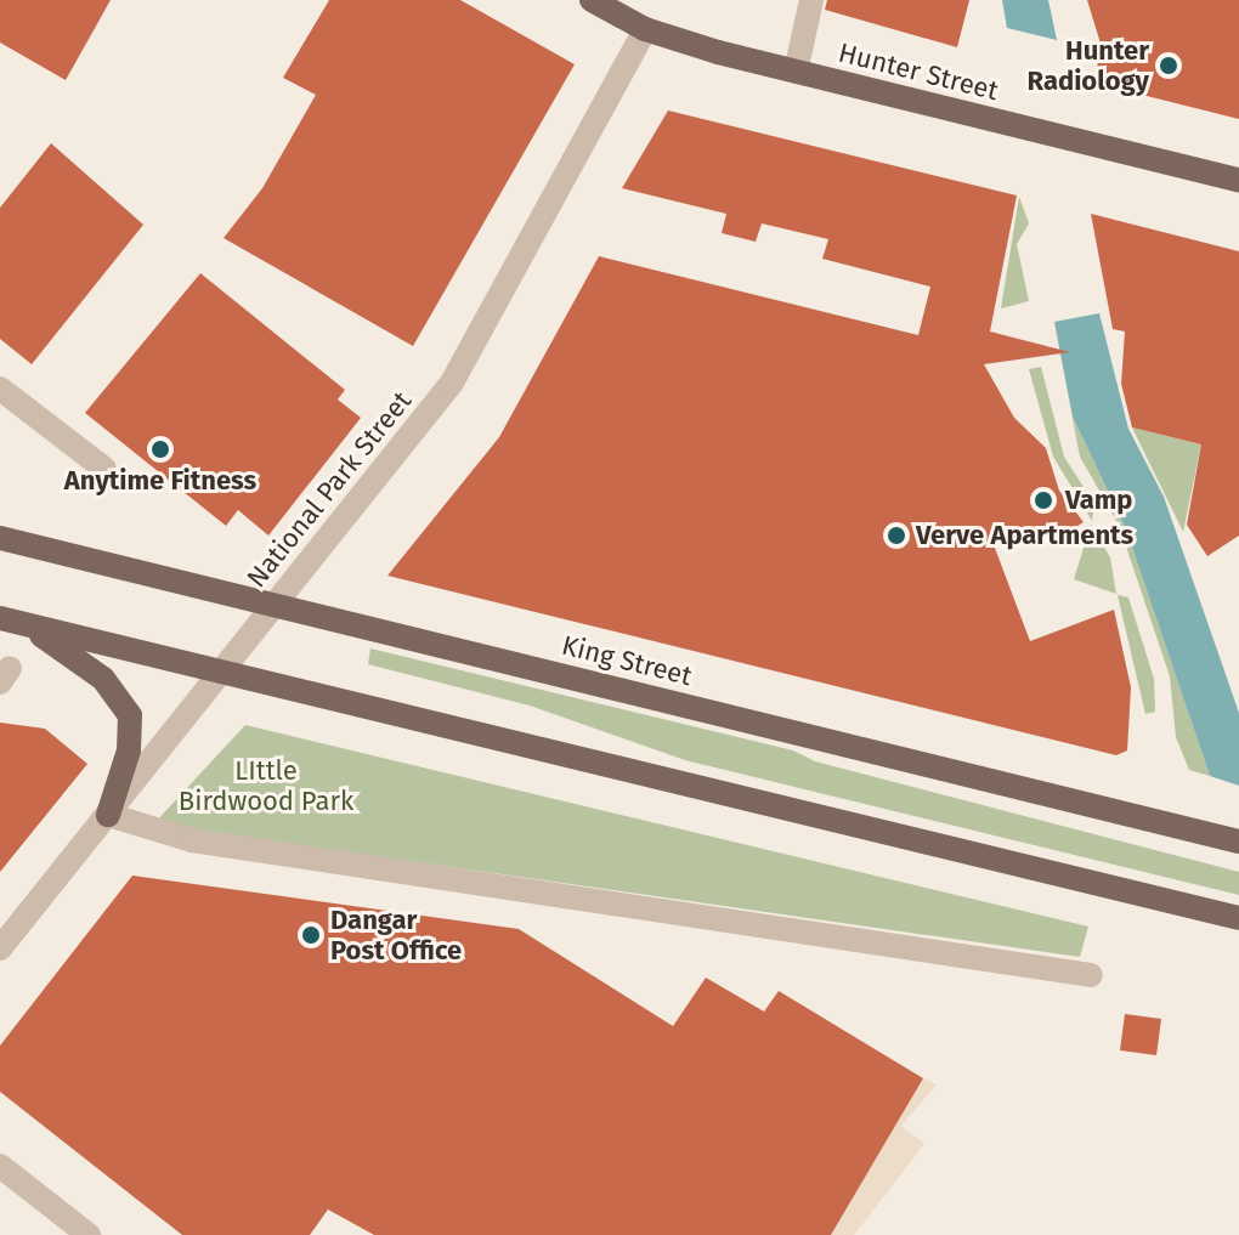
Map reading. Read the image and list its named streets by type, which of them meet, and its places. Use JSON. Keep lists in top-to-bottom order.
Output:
{
  "streets": {
    "main road": ["Hunter Street", "King Street"],
    "street": ["National Park Street"]
  },
  "crossings": [
    ["Hunter Street", "National Park Street"],
    ["National Park Street", "King Street"]
  ],
  "parks": ["LIttle Birdwood Park"],
  "places": [
    "Hunter Radiology",
    "Anytime Fitness",
    "Vamp",
    "Verve Apartments",
    "Dangar Post Office"
  ]
}
